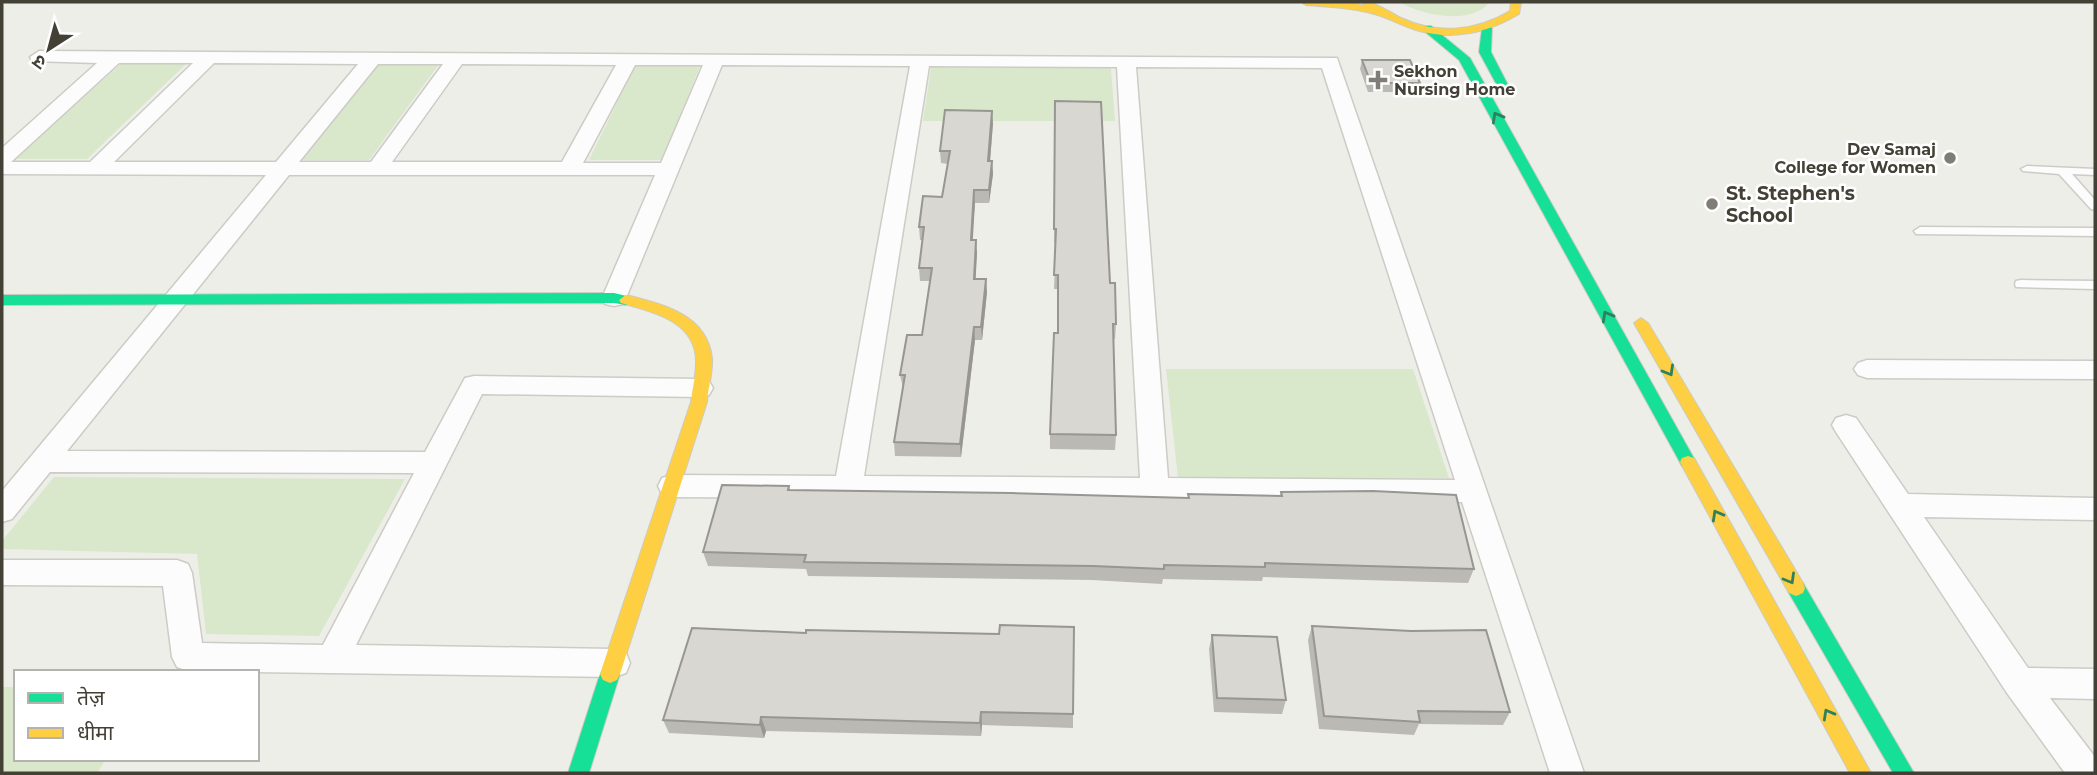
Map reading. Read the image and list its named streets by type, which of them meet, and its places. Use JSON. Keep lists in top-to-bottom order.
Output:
{
  "places": {
    "health": ["Sekhon Nursing Home"],
    "other": ["Dev Samaj College for Women", "St. Stephen's School"]
  },
  "legend": ["तेज़", "धीमा"],
  "north": "bottom left"
}
